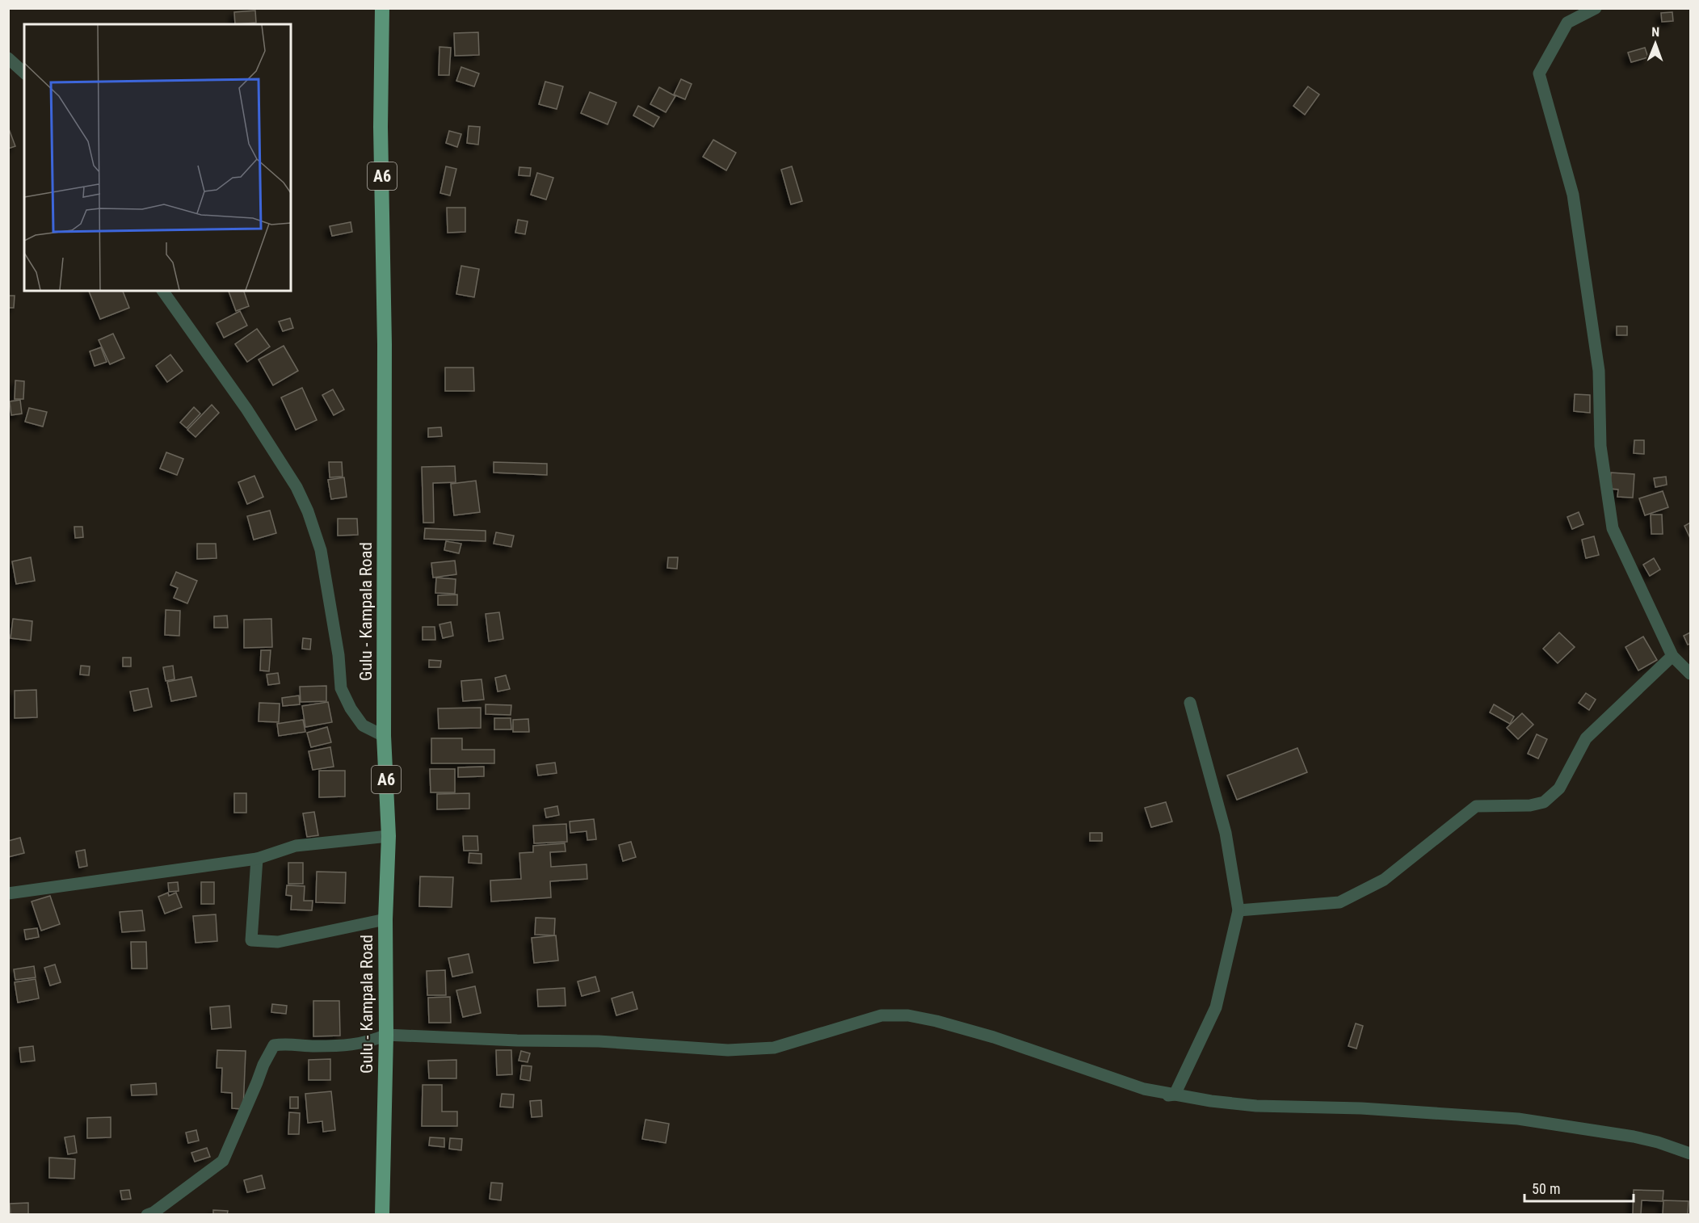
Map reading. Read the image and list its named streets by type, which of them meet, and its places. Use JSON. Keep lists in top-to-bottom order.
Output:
{
  "streets": {
    "main road": ["A6", "Gulu - Kampala Road"]
  },
  "scale_bar": "50 m",
  "north": "top"
}
